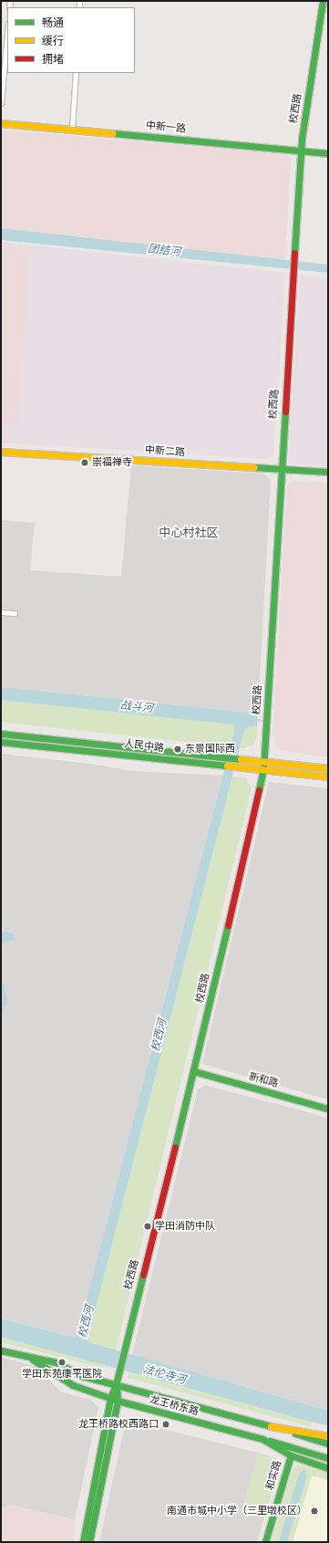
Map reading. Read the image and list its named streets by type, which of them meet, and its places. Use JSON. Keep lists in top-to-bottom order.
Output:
{
  "streets": {
    "street": [
      "校西路",
      "中新一路",
      "中新二路",
      "人民中路",
      "新和路",
      "龙王桥东路",
      "和实路"
    ]
  },
  "crossings": [
    ["校西路", "中新一路"],
    ["校西路", "中新二路"],
    ["校西路", "人民中路"],
    ["校西路", "新和路"],
    ["校西路", "龙王桥东路"],
    ["龙王桥东路", "和实路"]
  ],
  "districts": ["中心村社区"],
  "water": [
    "团结河",
    "战斗河",
    "校西河",
    "法伦寺河"
  ],
  "places": [
    "崇福禅寺",
    "东景国际西",
    "学田消防中队",
    "学田东苑·康平医院",
    "龙王桥路校西路口",
    "南通市城中小学（三里墩校区）"
  ],
  "legend": ["畅通", "缓行", "拥堵"]
}
